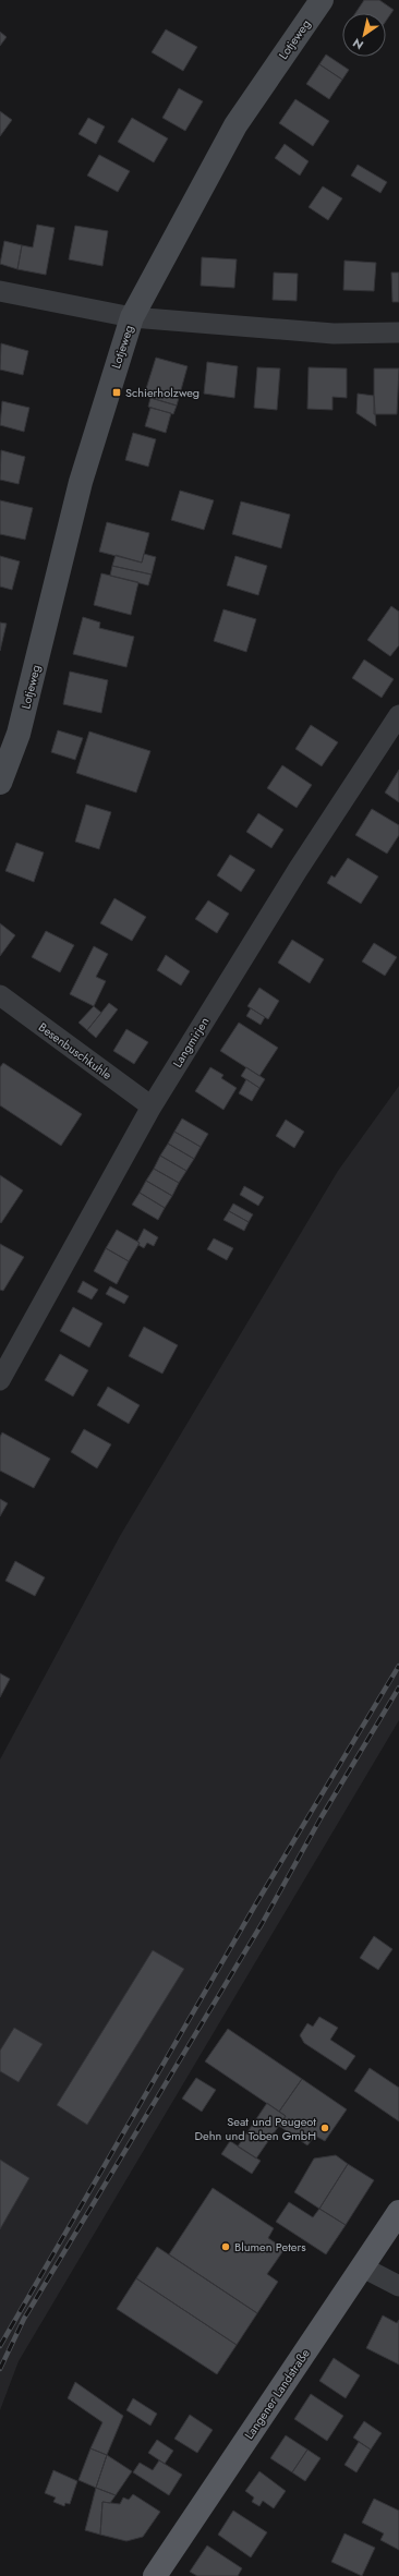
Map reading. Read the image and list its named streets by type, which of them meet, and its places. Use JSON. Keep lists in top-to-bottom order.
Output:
{
  "streets": {
    "main road": ["Langener Landstraße"],
    "street": ["Lotjeweg", "Langmirjen", "Besenbuschkuhle"]
  },
  "crossings": [
    ["Langmirjen", "Besenbuschkuhle"]
  ],
  "places": {
    "transit": ["Schierholzweg"],
    "other": ["Seat und Peugeot Dehn und Toben GmbH", "Blumen Peters"]
  },
  "north": "bottom left"
}
